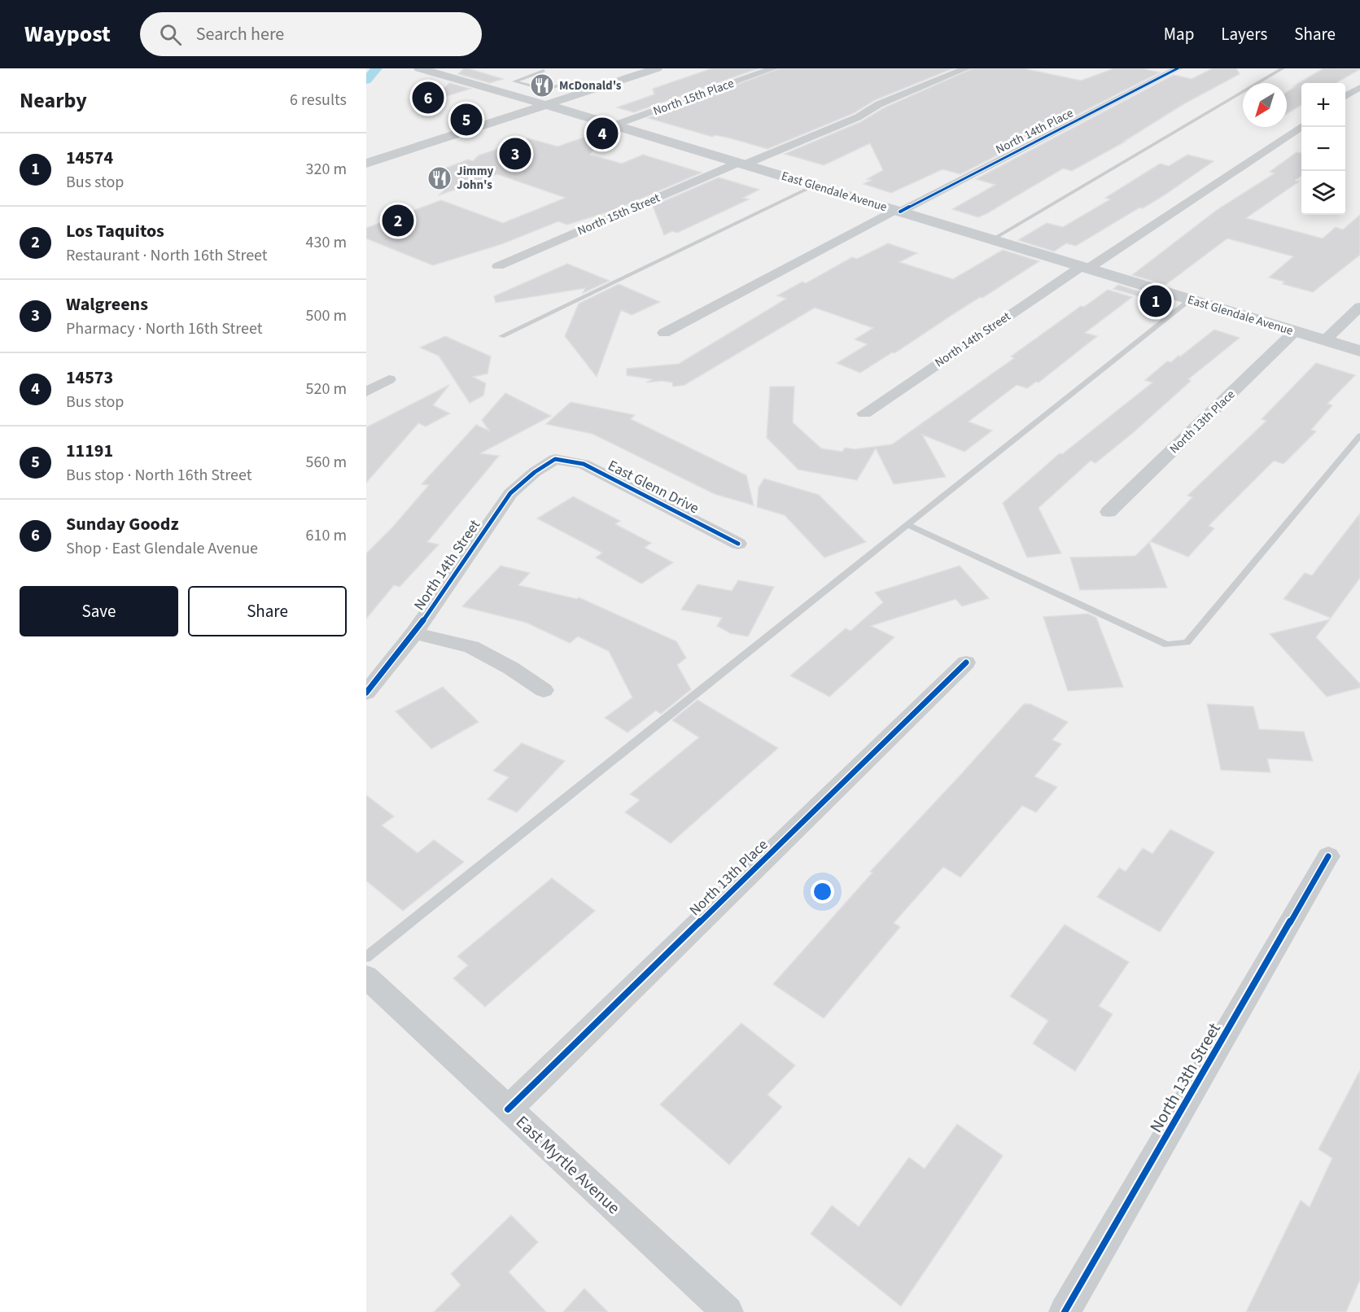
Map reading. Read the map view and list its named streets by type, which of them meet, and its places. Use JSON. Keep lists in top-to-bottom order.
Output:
{
  "streets": {
    "main road": ["East Glendale Avenue"],
    "street": [
      "North 15th Place",
      "North 14th Place",
      "North 15th Street",
      "North 14th Street",
      "North 13th Place",
      "East Glenn Drive",
      "North 13th Street",
      "East Myrtle Avenue"
    ]
  },
  "crossings": [
    ["North 15th Place", "East Glendale Avenue"],
    ["North 14th Place", "East Glendale Avenue"],
    ["East Glendale Avenue", "North 15th Street"],
    ["East Glendale Avenue", "North 14th Street"],
    ["East Glendale Avenue", "North 13th Place"],
    ["North 14th Street", "East Glenn Drive"],
    ["North 13th Place", "East Myrtle Avenue"]
  ],
  "places": {
    "restaurant": ["McDonald's", "Jimmy John's"]
  },
  "north": "bottom left",
  "page": {
    "header": "Waypost",
    "search": "Search here",
    "nav": ["Map", "Layers", "Share"],
    "heading": ["Nearby", "6 results"],
    "pins": [
      "6",
      "5",
      "4",
      "3",
      "2",
      "1"
    ],
    "map_buttons": ["+", "−"],
    "list": [
      {
        "mark": "1",
        "name": "14574",
        "note": "Bus stop",
        "value": "320 m"
      },
      {
        "mark": "2",
        "name": "Los Taquitos",
        "note": "Restaurant · North 16th Street",
        "value": "430 m"
      },
      {
        "mark": "3",
        "name": "Walgreens",
        "note": "Pharmacy · North 16th Street",
        "value": "500 m"
      },
      {
        "mark": "4",
        "name": "14573",
        "note": "Bus stop",
        "value": "520 m"
      },
      {
        "mark": "5",
        "name": "11191",
        "note": "Bus stop · North 16th Street",
        "value": "560 m"
      },
      {
        "mark": "6",
        "name": "Sunday Goodz",
        "note": "Shop · East Glendale Avenue",
        "value": "610 m"
      }
    ],
    "buttons": ["Save", "Share"]
  }
}
